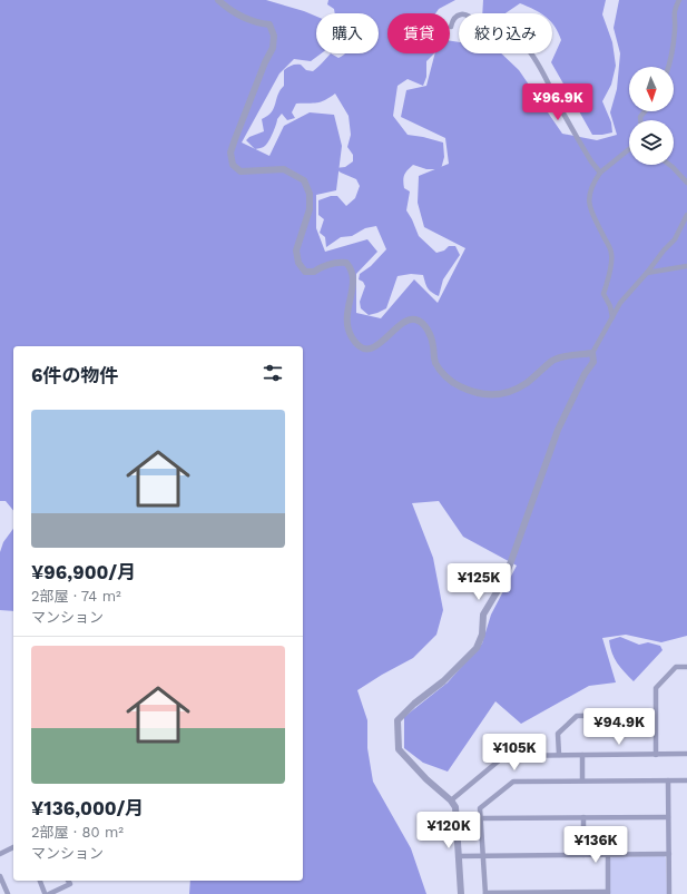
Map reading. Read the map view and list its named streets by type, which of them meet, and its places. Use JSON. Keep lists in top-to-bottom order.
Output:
{
  "north": "bottom",
  "page": {
    "chip": ["購入", "賃貸", "絞り込み"],
    "price": [
      "¥96.9K",
      "¥125K",
      "¥94.9K",
      "¥105K",
      "¥120K",
      "¥136K"
    ],
    "heading": "6件の物件",
    "list": [
      {
        "name": "¥96,900/月",
        "note": "2部屋 · 74 m² · マンション"
      },
      {
        "name": "¥136,000/月",
        "note": "2部屋 · 80 m² · マンション"
      }
    ]
  }
}
